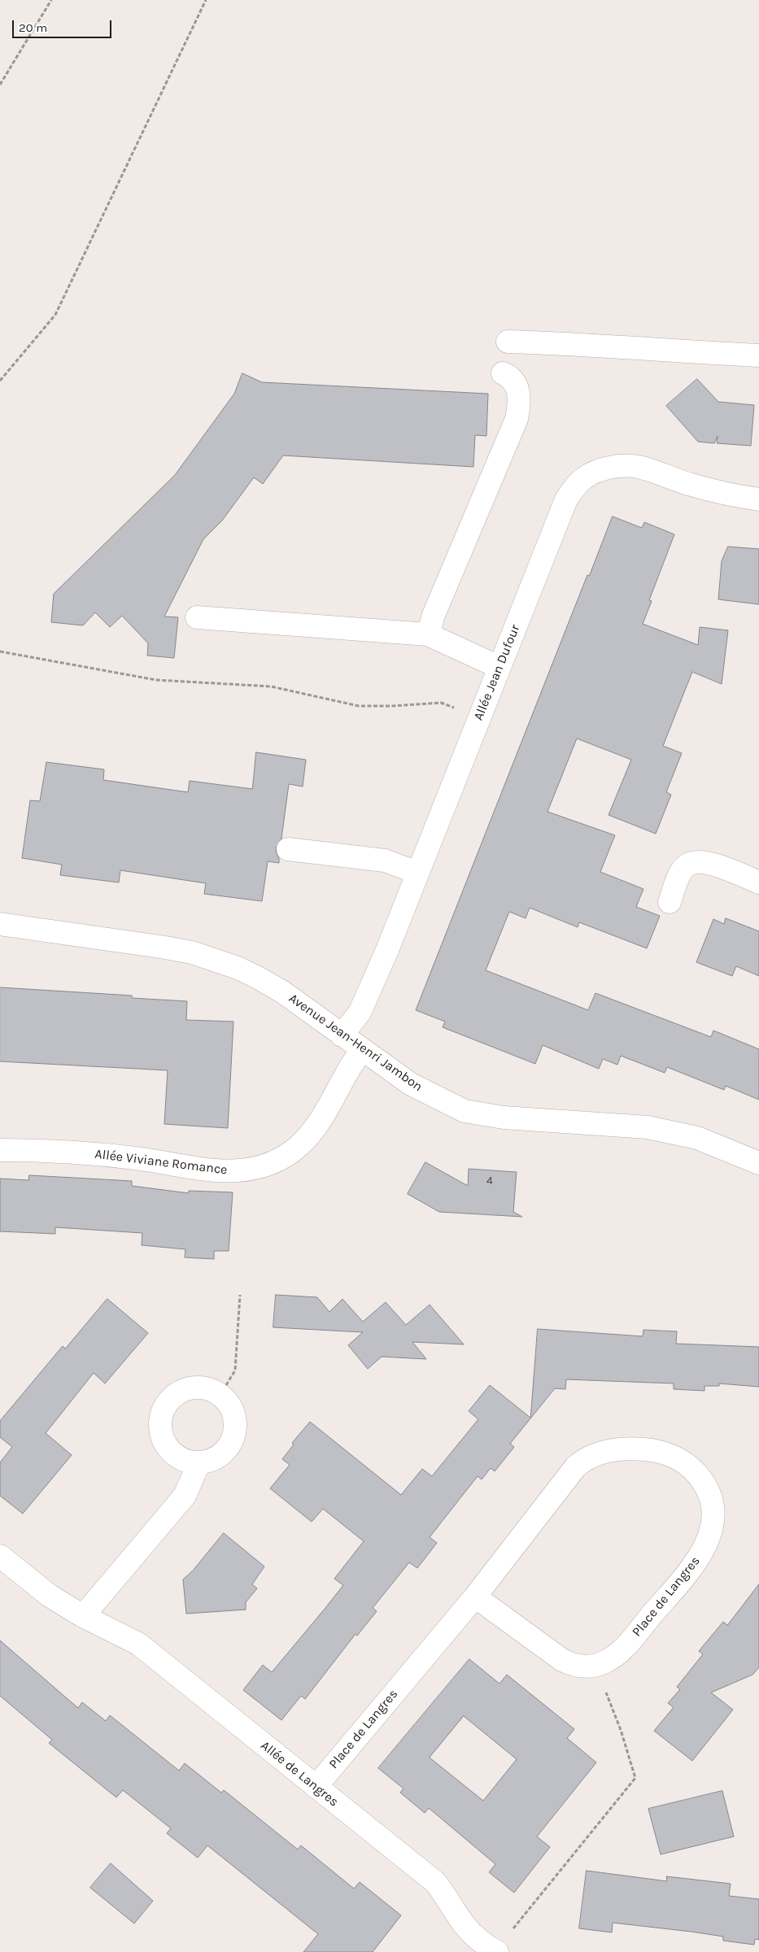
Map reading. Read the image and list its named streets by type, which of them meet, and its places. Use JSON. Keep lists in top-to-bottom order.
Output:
{
  "streets": {
    "street": [
      "Allée Jean Dufour",
      "Avenue Jean-Henri Jambon",
      "Allée Viviane Romance",
      "Place de Langres",
      "Allée de Langres"
    ]
  },
  "crossings": [
    ["Allée Jean Dufour", "Avenue Jean-Henri Jambon"],
    ["Avenue Jean-Henri Jambon", "Allée Viviane Romance"],
    ["Place de Langres", "Allée de Langres"]
  ],
  "house_numbers": ["4"],
  "scale_bar": "20 m"
}
